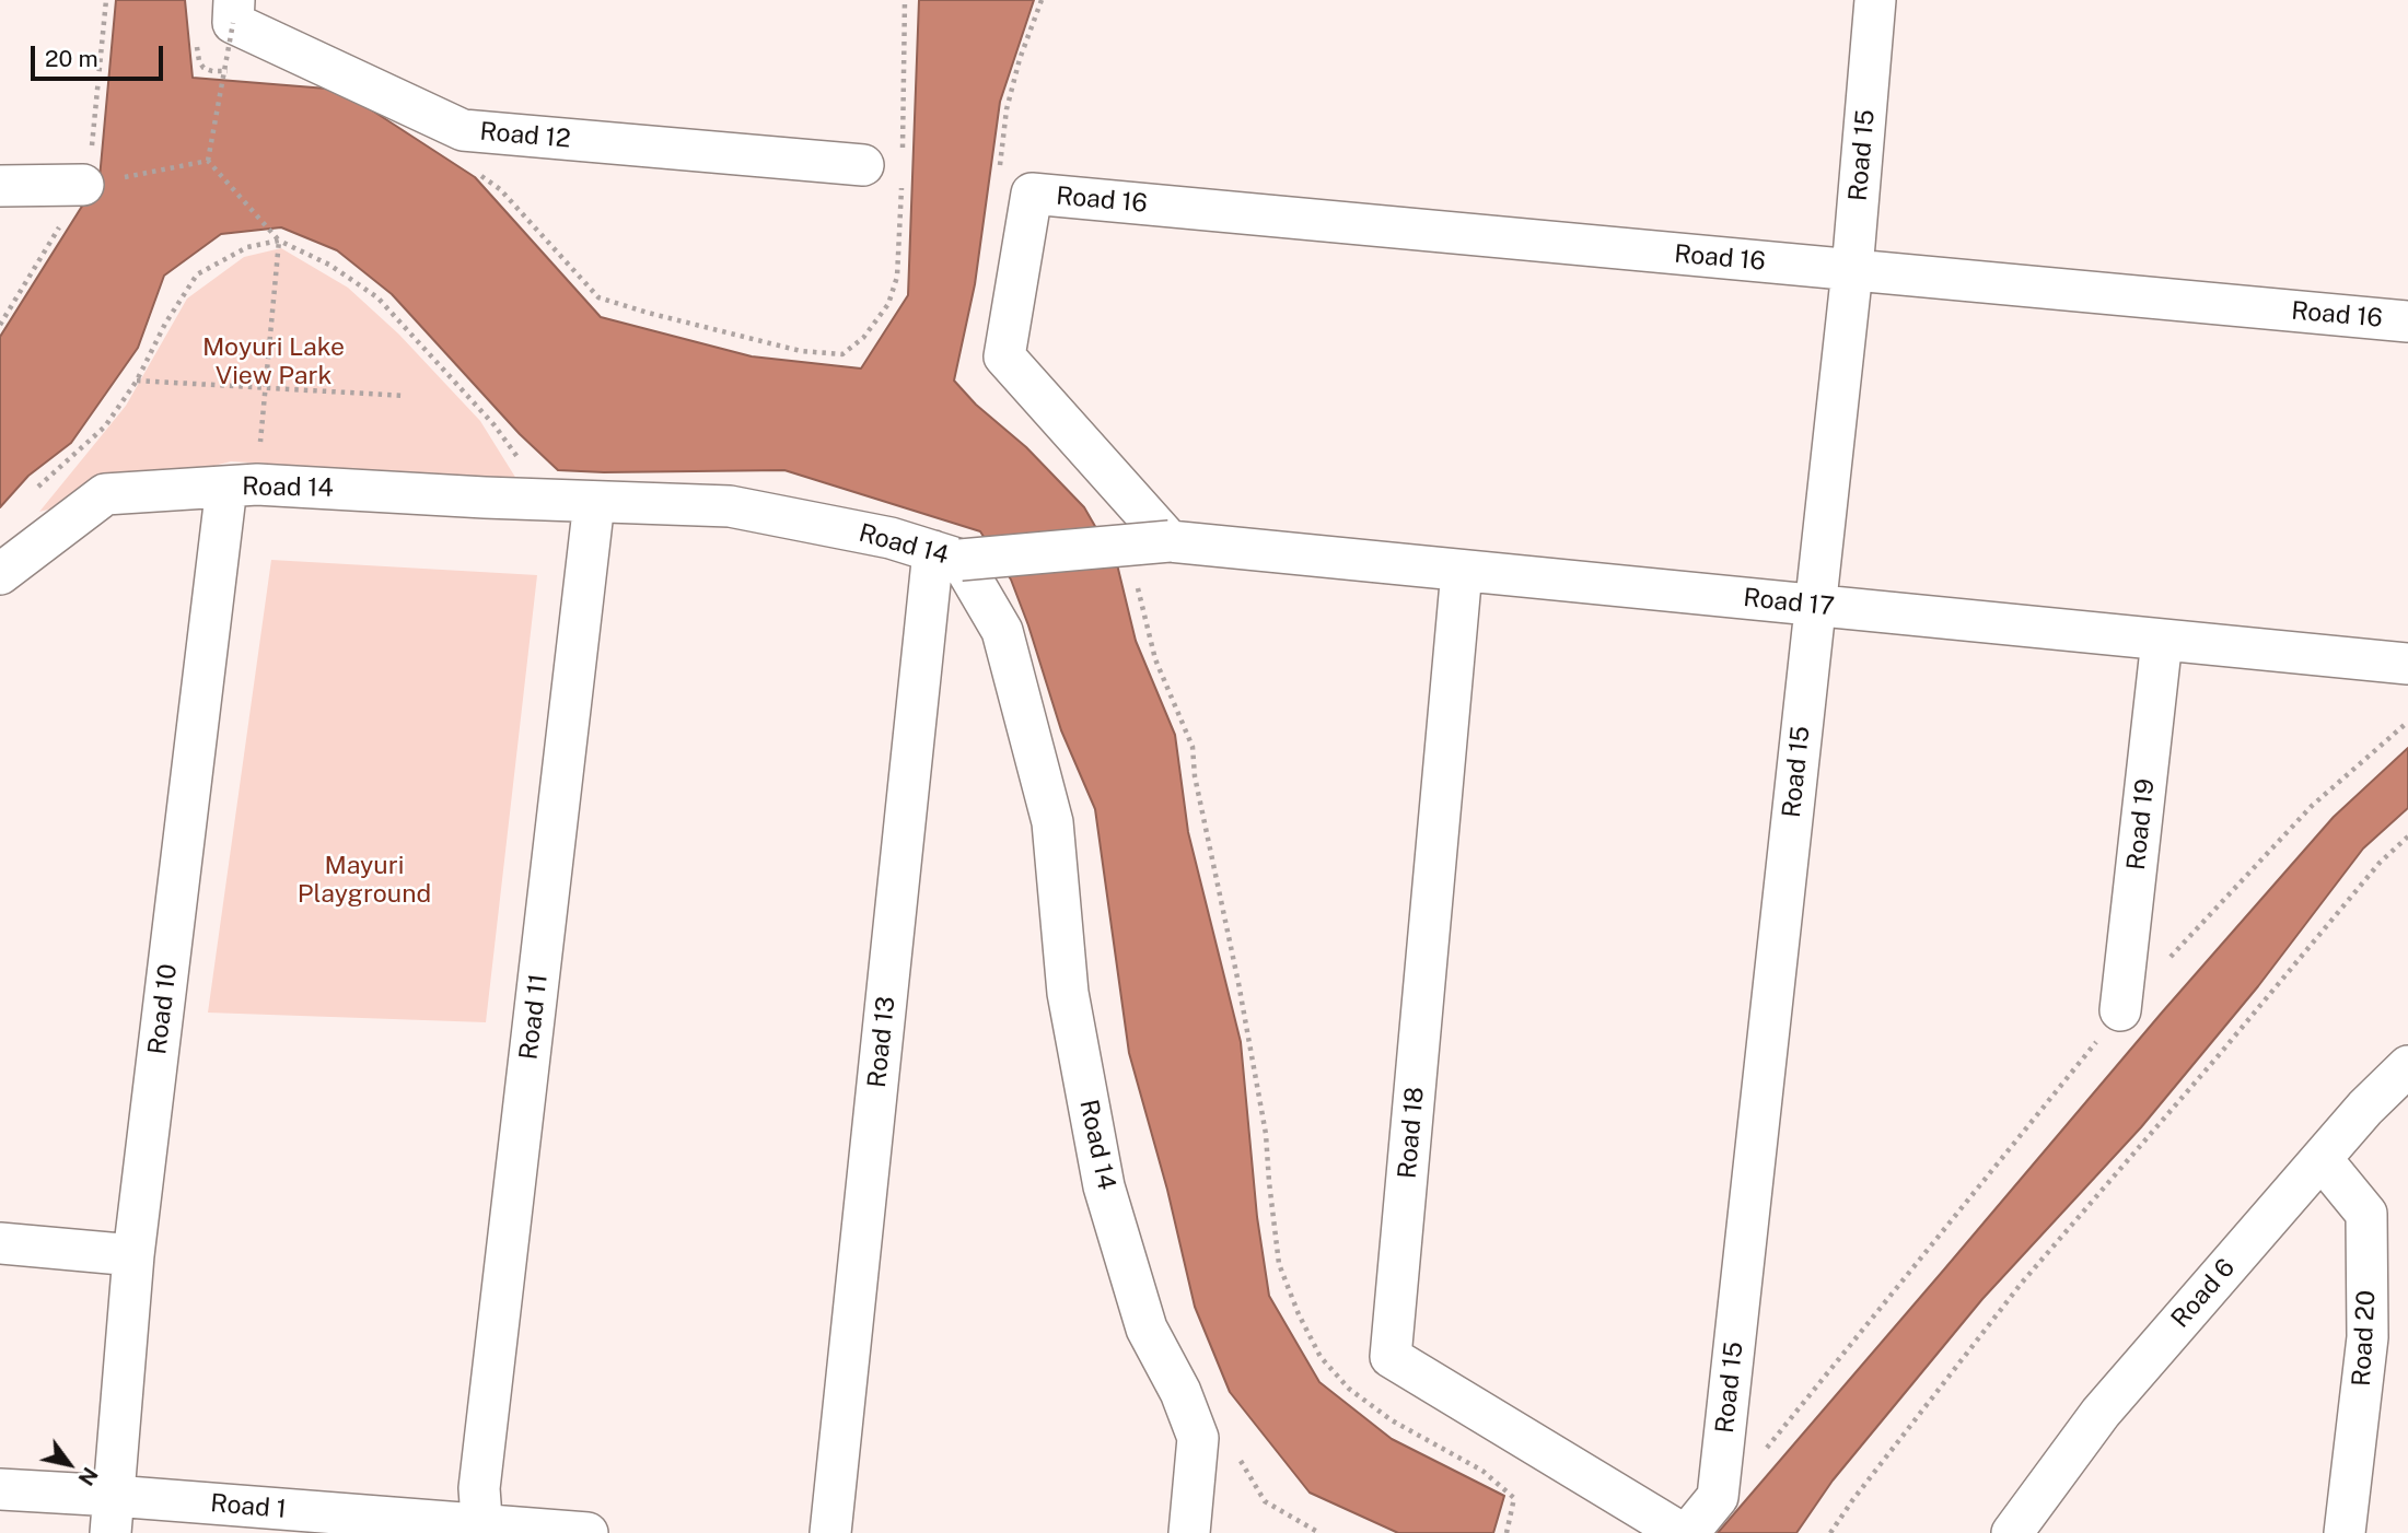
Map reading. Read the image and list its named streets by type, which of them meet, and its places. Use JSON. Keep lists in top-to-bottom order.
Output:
{
  "streets": {
    "street": [
      "Road 12",
      "Road 15",
      "Road 16",
      "Road 14",
      "Road 17",
      "Road 19",
      "Road 10",
      "Road 11",
      "Road 13",
      "Road 18",
      "Road 6",
      "Road 20",
      "Road 1"
    ]
  },
  "crossings": [
    ["Road 15", "Road 16"],
    ["Road 15", "Road 17"],
    ["Road 14", "Road 17"],
    ["Road 14", "Road 10"],
    ["Road 14", "Road 11"],
    ["Road 14", "Road 13"],
    ["Road 17", "Road 19"],
    ["Road 17", "Road 13"],
    ["Road 17", "Road 18"],
    ["Road 10", "Road 1"],
    ["Road 11", "Road 1"],
    ["Road 6", "Road 20"]
  ],
  "parks": ["Moyuri Lake View Park", "Mayuri Playground"],
  "scale_bar": "20 m",
  "north": "bottom right"
}
